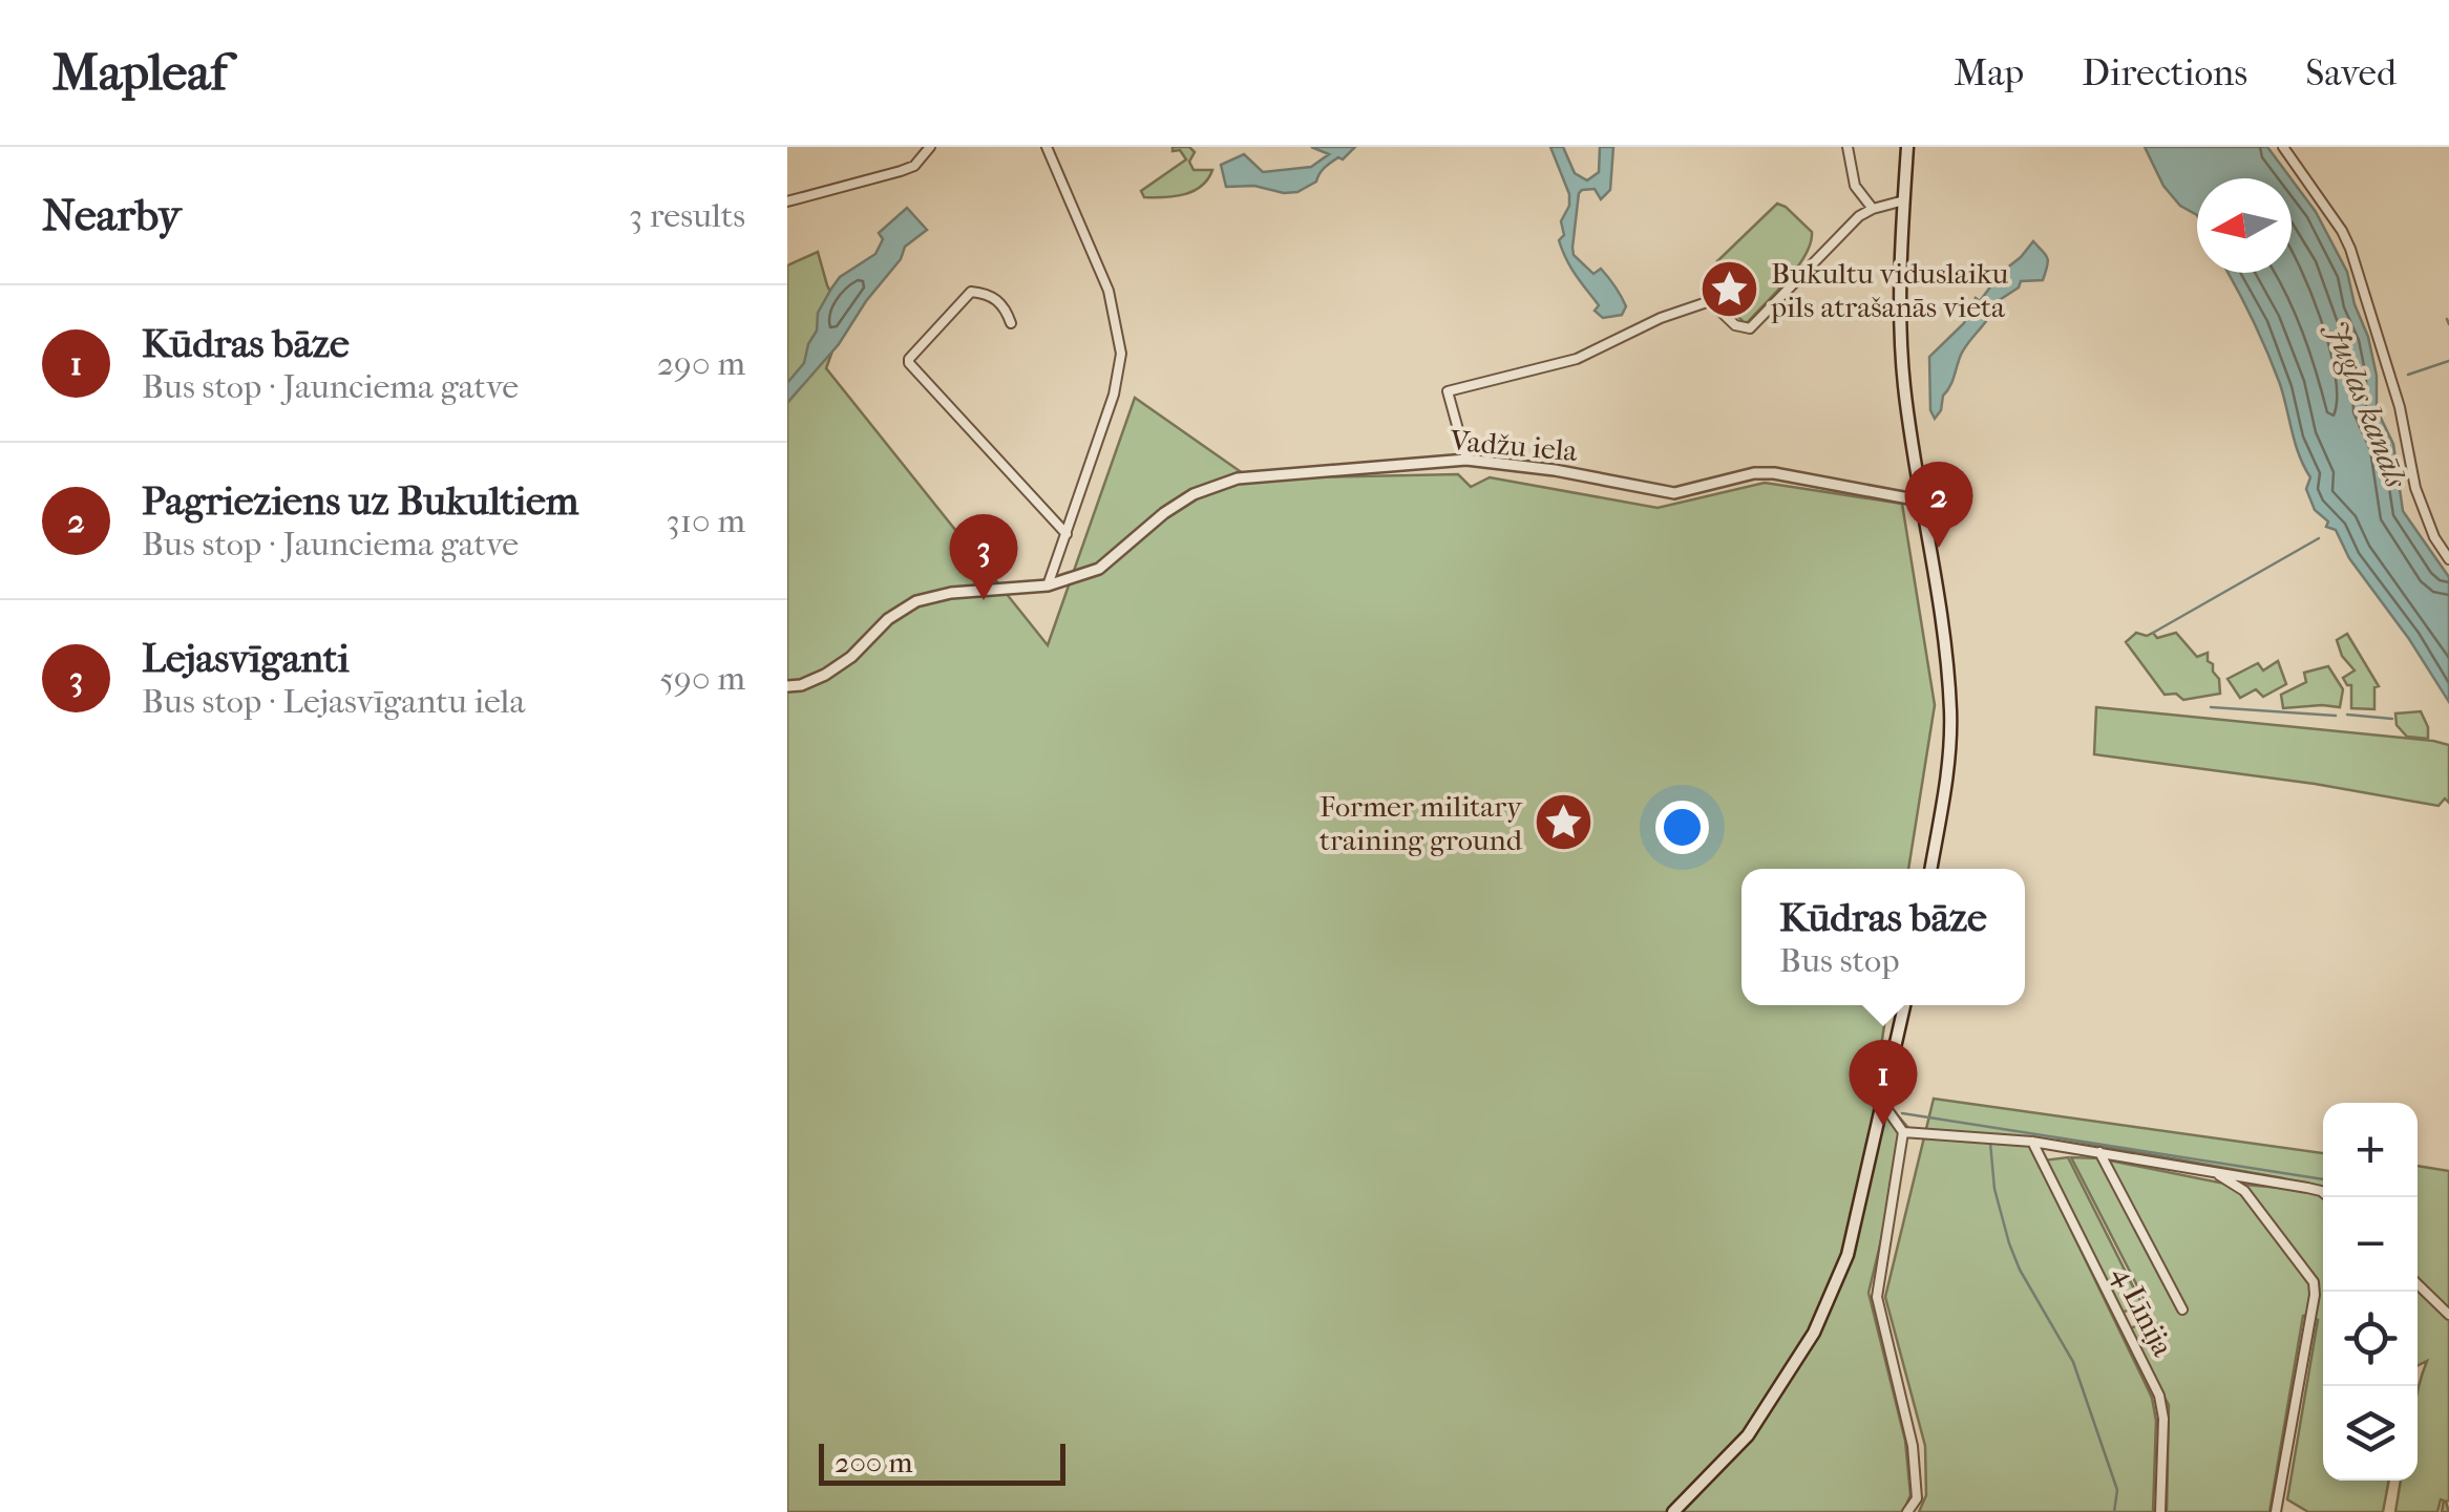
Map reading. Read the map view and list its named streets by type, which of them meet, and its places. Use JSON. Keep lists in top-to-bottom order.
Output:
{
  "streets": {
    "street": ["Vadžu iela", "4 Līnija"]
  },
  "water": ["Juglas kanāls"],
  "places": {
    "place": ["Bukultu viduslaiku pils atrašanās vieta", "Former military training ground"]
  },
  "scale_bar": "200 m",
  "north": "left",
  "page": {
    "header": "Mapleaf",
    "nav": ["Map", "Directions", "Saved"],
    "heading": ["Nearby", "3 results"],
    "list": [
      {
        "mark": "1",
        "name": "Kūdras bāze",
        "note": "Bus stop · Jaunciema gatve",
        "value": "290 m"
      },
      {
        "mark": "2",
        "name": "Pagrieziens uz Bukultiem",
        "note": "Bus stop · Jaunciema gatve",
        "value": "310 m"
      },
      {
        "mark": "3",
        "name": "Lejasvīganti",
        "note": "Bus stop · Lejasvīgantu iela",
        "value": "590 m"
      }
    ],
    "pins": ["2", "3", "1"],
    "popup": ["Kūdras bāze", "Bus stop"],
    "map_buttons": ["+", "−"],
    "scale": "200 m"
  }
}
